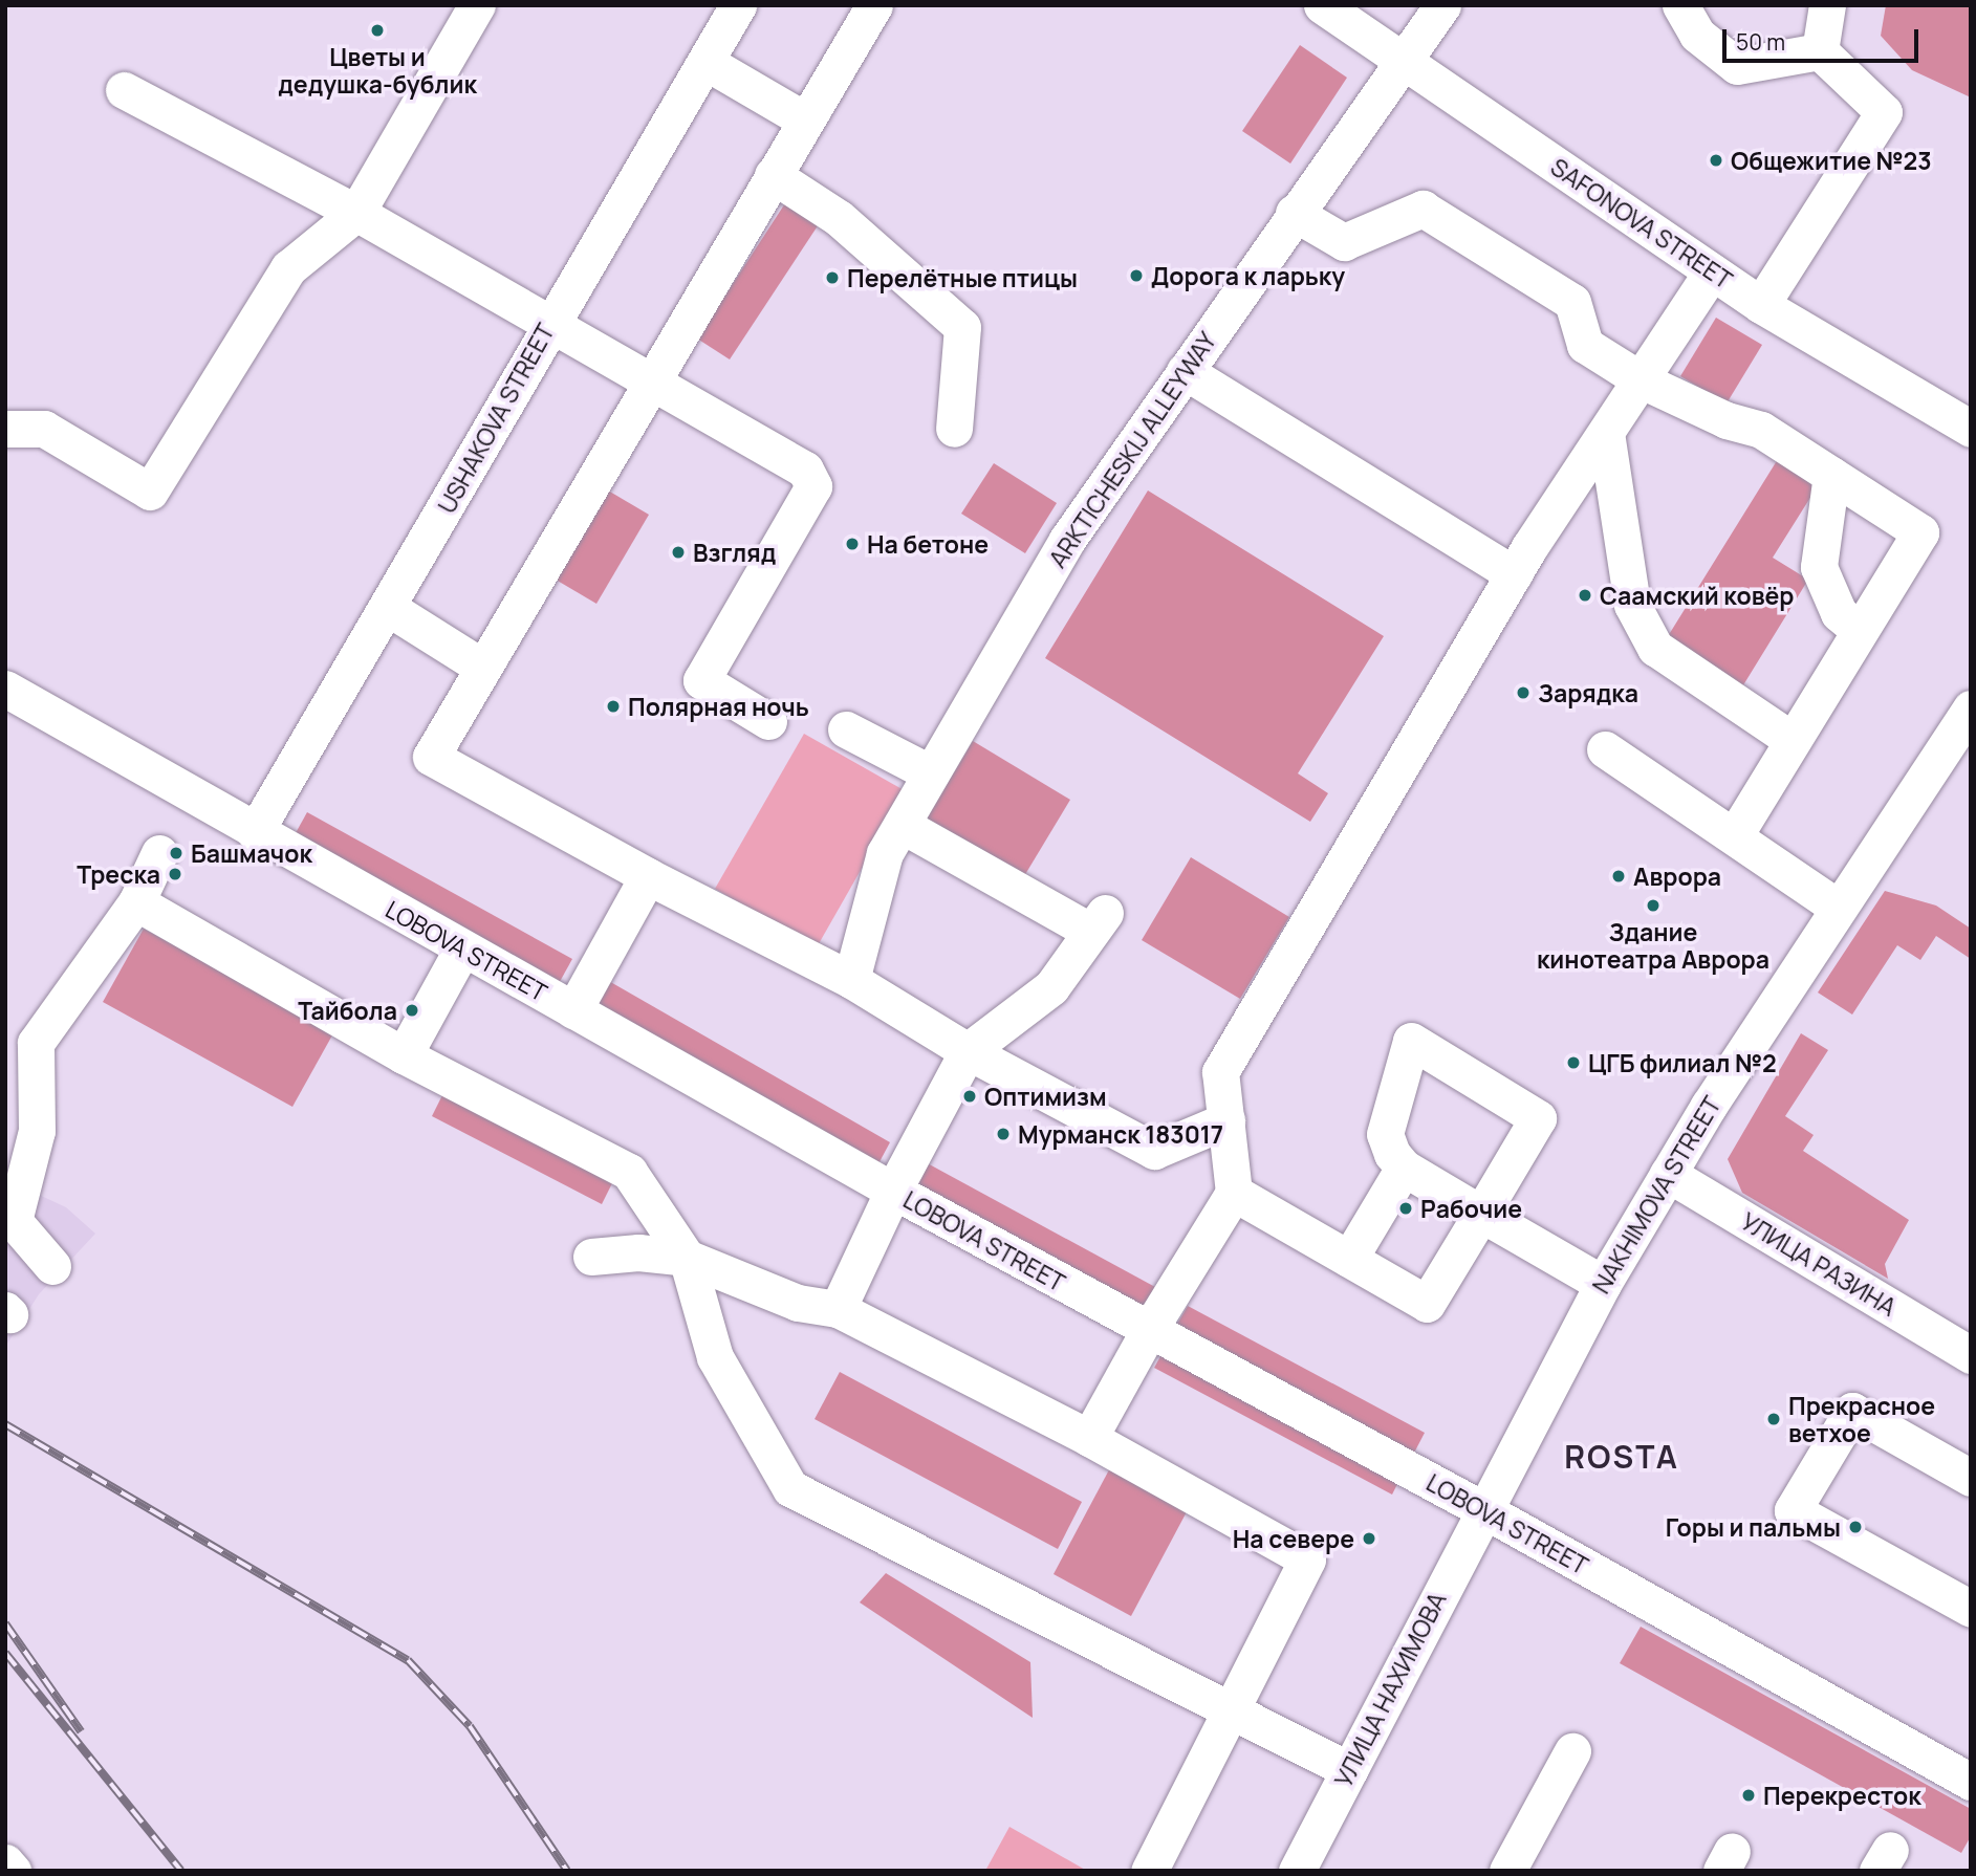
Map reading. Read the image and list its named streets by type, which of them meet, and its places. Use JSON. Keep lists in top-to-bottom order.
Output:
{
  "streets": {
    "street": [
      "SAFONOVA STREET",
      "USHAKOVA STREET",
      "ARKTICHESKIJ ALLEYWAY",
      "LOBOVA STREET",
      "NAKHIMOVA STREET",
      "УЛИЦА РАЗИНА",
      "УЛИЦА НАХИМОВА"
    ]
  },
  "crossings": [
    ["SAFONOVA STREET", "ARKTICHESKIJ ALLEYWAY"],
    ["USHAKOVA STREET", "LOBOVA STREET"],
    ["LOBOVA STREET", "NAKHIMOVA STREET"],
    ["LOBOVA STREET", "УЛИЦА НАХИМОВА"],
    ["NAKHIMOVA STREET", "УЛИЦА РАЗИНА"],
    ["NAKHIMOVA STREET", "УЛИЦА НАХИМОВА"]
  ],
  "districts": ["ROSTA"],
  "places": [
    "Цветы и дедушка-бублик",
    "Общежитие №23",
    "Дорога к ларьку",
    "Перелётные птицы",
    "На бетоне",
    "Взгляд",
    "Саамский ковёр",
    "Зарядка",
    "Полярная ночь",
    "Башмачок",
    "Треска",
    "Аврора",
    "Здание кинотеатра Аврора",
    "Тайбола",
    "ЦГБ филиал №2",
    "Оптимизм",
    "Мурманск 183017",
    "Рабочие",
    "Прекрасное ветхое",
    "Горы и пальмы",
    "На севере",
    "Перекресток"
  ],
  "scale_bar": "50 m"
}
